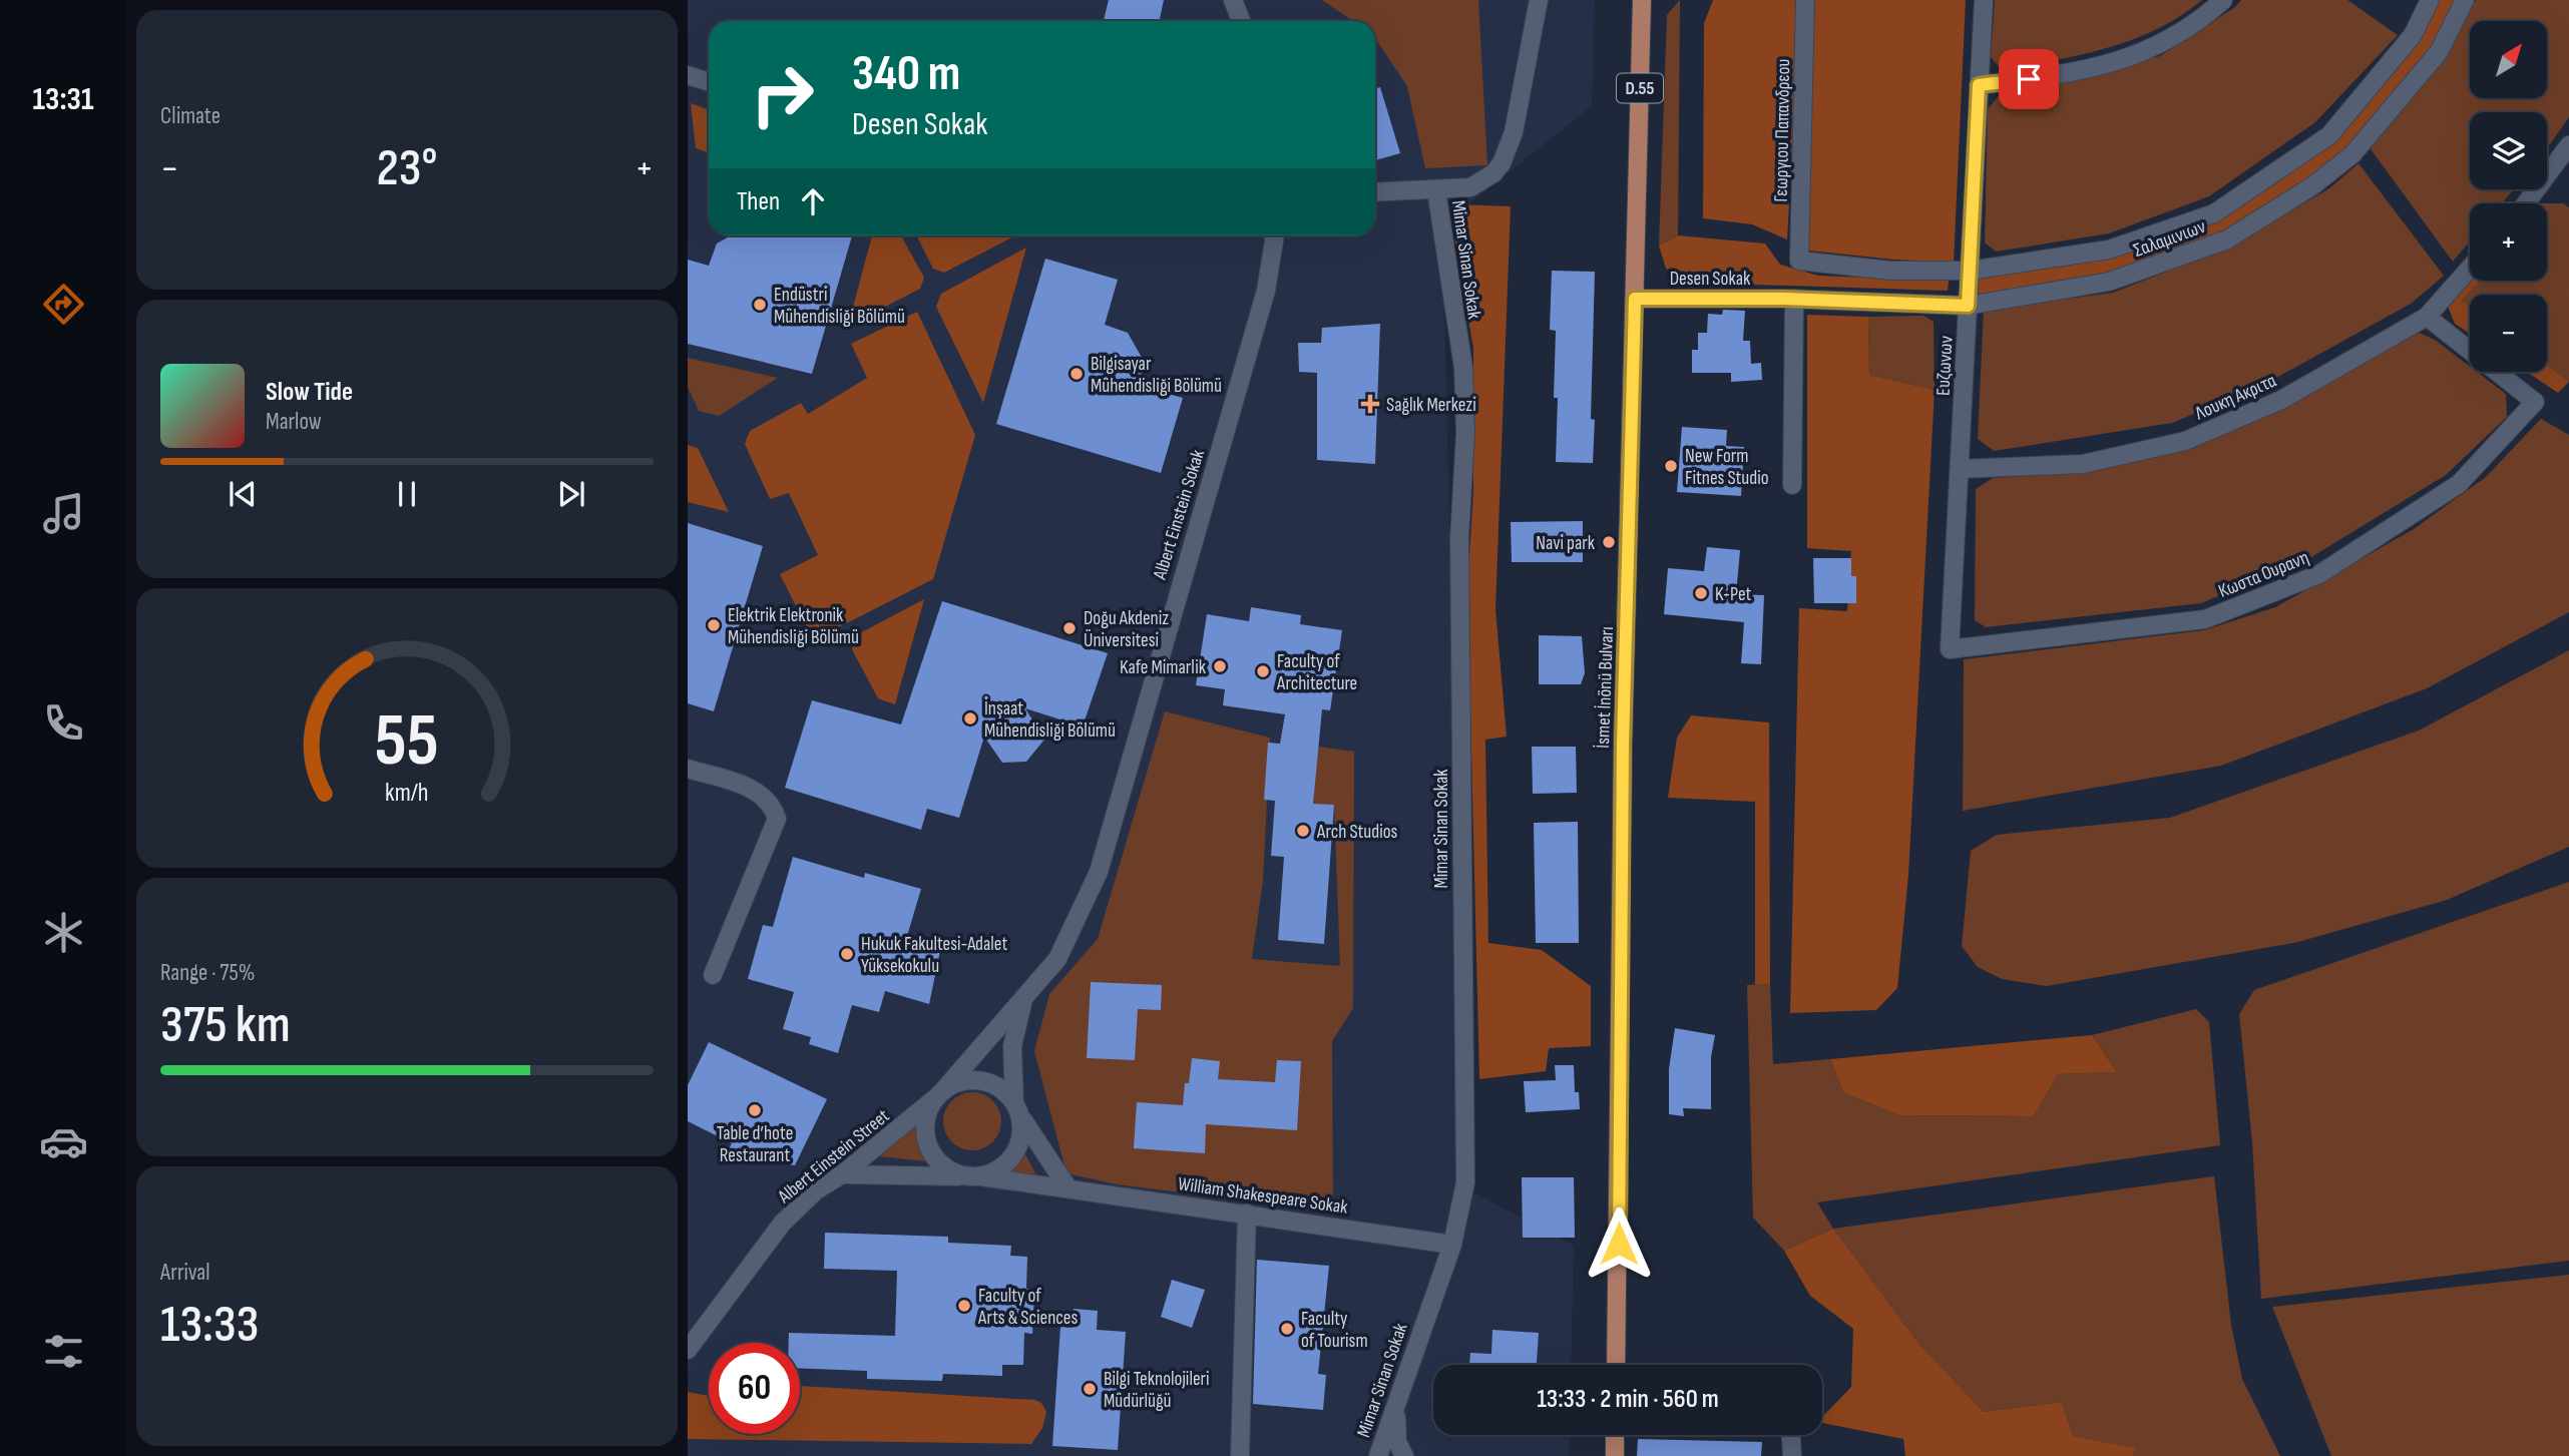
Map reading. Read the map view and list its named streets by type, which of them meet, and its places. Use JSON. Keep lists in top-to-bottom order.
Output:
{
  "streets": {
    "main road": ["D.55", "İsmet İnönü Bulvarı"],
    "street": [
      "Γεωργιου Παπανδρεου",
      "Σαλαμινιων",
      "Mimar Sinan Sokak",
      "Desen Sokak",
      "Ευζωνων",
      "Λουκη Ακριτα",
      "Albert Einstein Sokak",
      "Κωστα Ουρανη",
      "Albert Einstein Street",
      "William Shakespeare Sokak"
    ]
  },
  "crossings": [
    ["Γεωργιου Παπανδρεου", "Σαλαμινιων"],
    ["Σαλαμινιων", "Desen Sokak"],
    ["Σαλαμινιων", "Ευζωνων"],
    ["Mimar Sinan Sokak", "William Shakespeare Sokak"],
    ["Desen Sokak", "İsmet İnönü Bulvarı"],
    ["Ευζωνων", "Λουκη Ακριτα"],
    ["Ευζωνων", "Κωστα Ουρανη"],
    ["Λουκη Ακριτα", "Κωστα Ουρανη"],
    ["Albert Einstein Sokak", "Albert Einstein Street"],
    ["Albert Einstein Street", "William Shakespeare Sokak"]
  ],
  "places": {
    "other": [
      "Endüstri Mühendisliği Bölümü",
      "Bilgisayar Mühendisliği Bölümü",
      "New Form Fitnes Studio",
      "Navi park",
      "K-Pet",
      "Elektrik Elektronik Mühendisliği Bölümü",
      "Doğu Akdeniz Üniversitesi",
      "Kafe Mimarlik",
      "Faculty of Architecture",
      "İnşaat Mühendisliği Bölümü",
      "Arch Studios",
      "Hukuk Fakultesi-Adalet Yüksekokulu",
      "Table d’hote Restaurant",
      "Faculty of Arts & Sciences",
      "Faculty of Tourism",
      "Bilgi Teknolojileri Müdürlüğü"
    ],
    "health": ["Sağlık Merkezi"]
  },
  "north": "top right",
  "page": {
    "tabs": "13:31",
    "tile": [
      "Climate",
      ["Range · 75%", "375 km"],
      ["Arrival", "13:33"]
    ],
    "map_buttons": ["+", "−"],
    "turn": ["340 m", "Desen Sokak"],
    "heat": ["−", "23°", "+"],
    "then": "Then",
    "song": ["Slow Tide", "Marlow"],
    "limit": "60",
    "trip": "13:33 · 2 min · 560 m",
    "gauge": ["55", "km/h"]
  }
}
